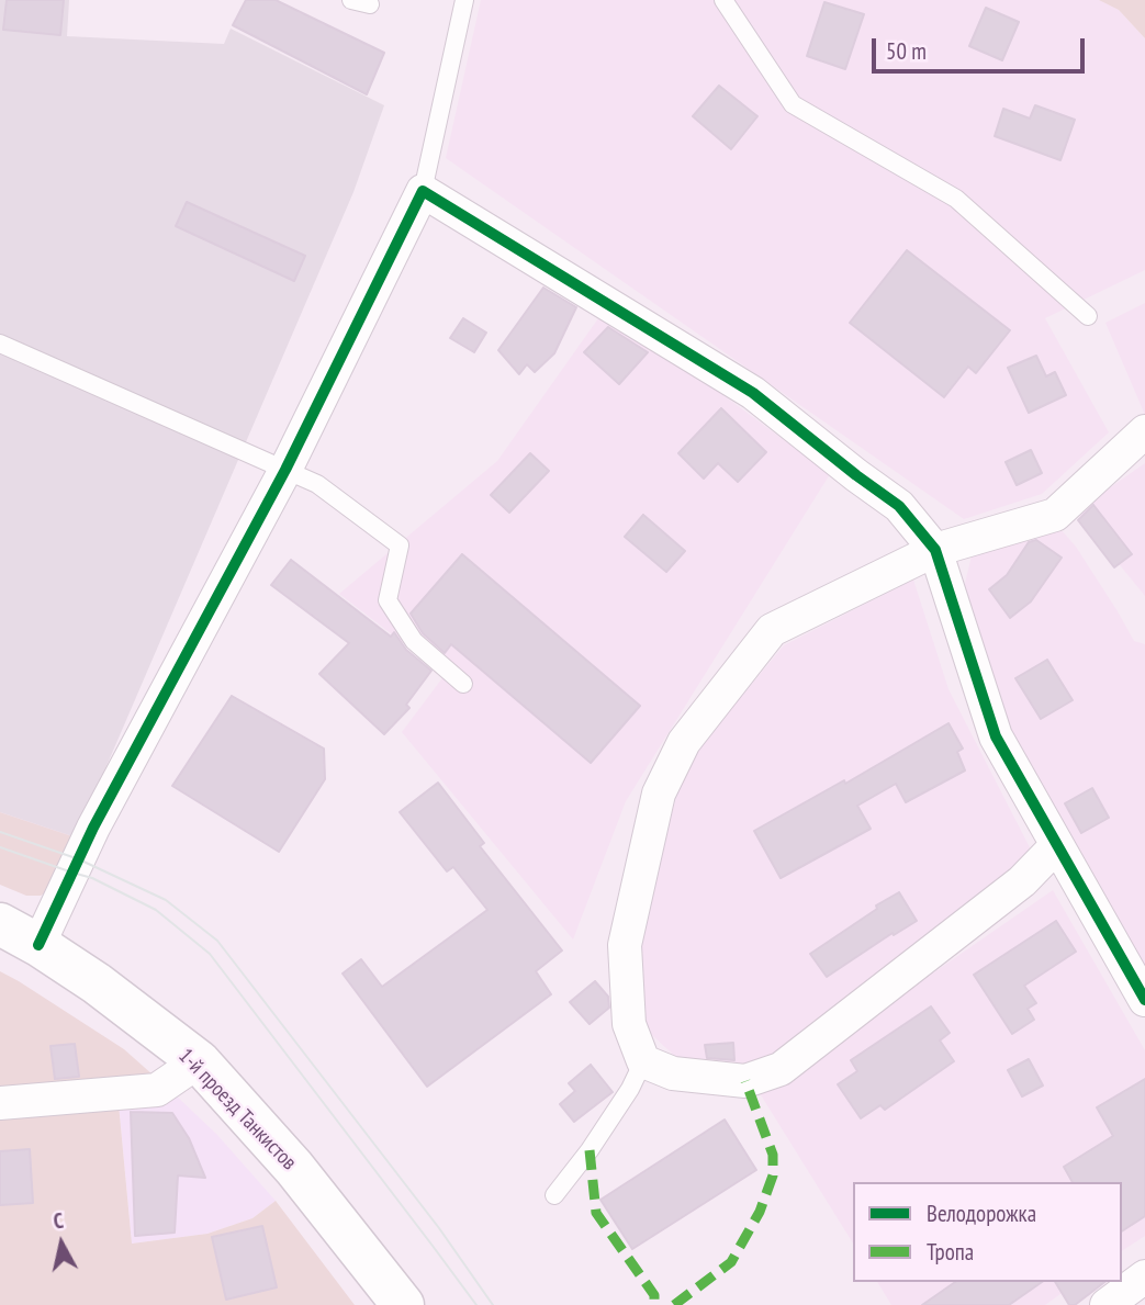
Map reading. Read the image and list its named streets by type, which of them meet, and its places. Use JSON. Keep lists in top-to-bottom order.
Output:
{
  "streets": {
    "main road": ["1-й проезд Танкистов"]
  },
  "legend": ["Велодорожка", "Тропа"],
  "scale_bar": "50 m",
  "north": "top"
}
